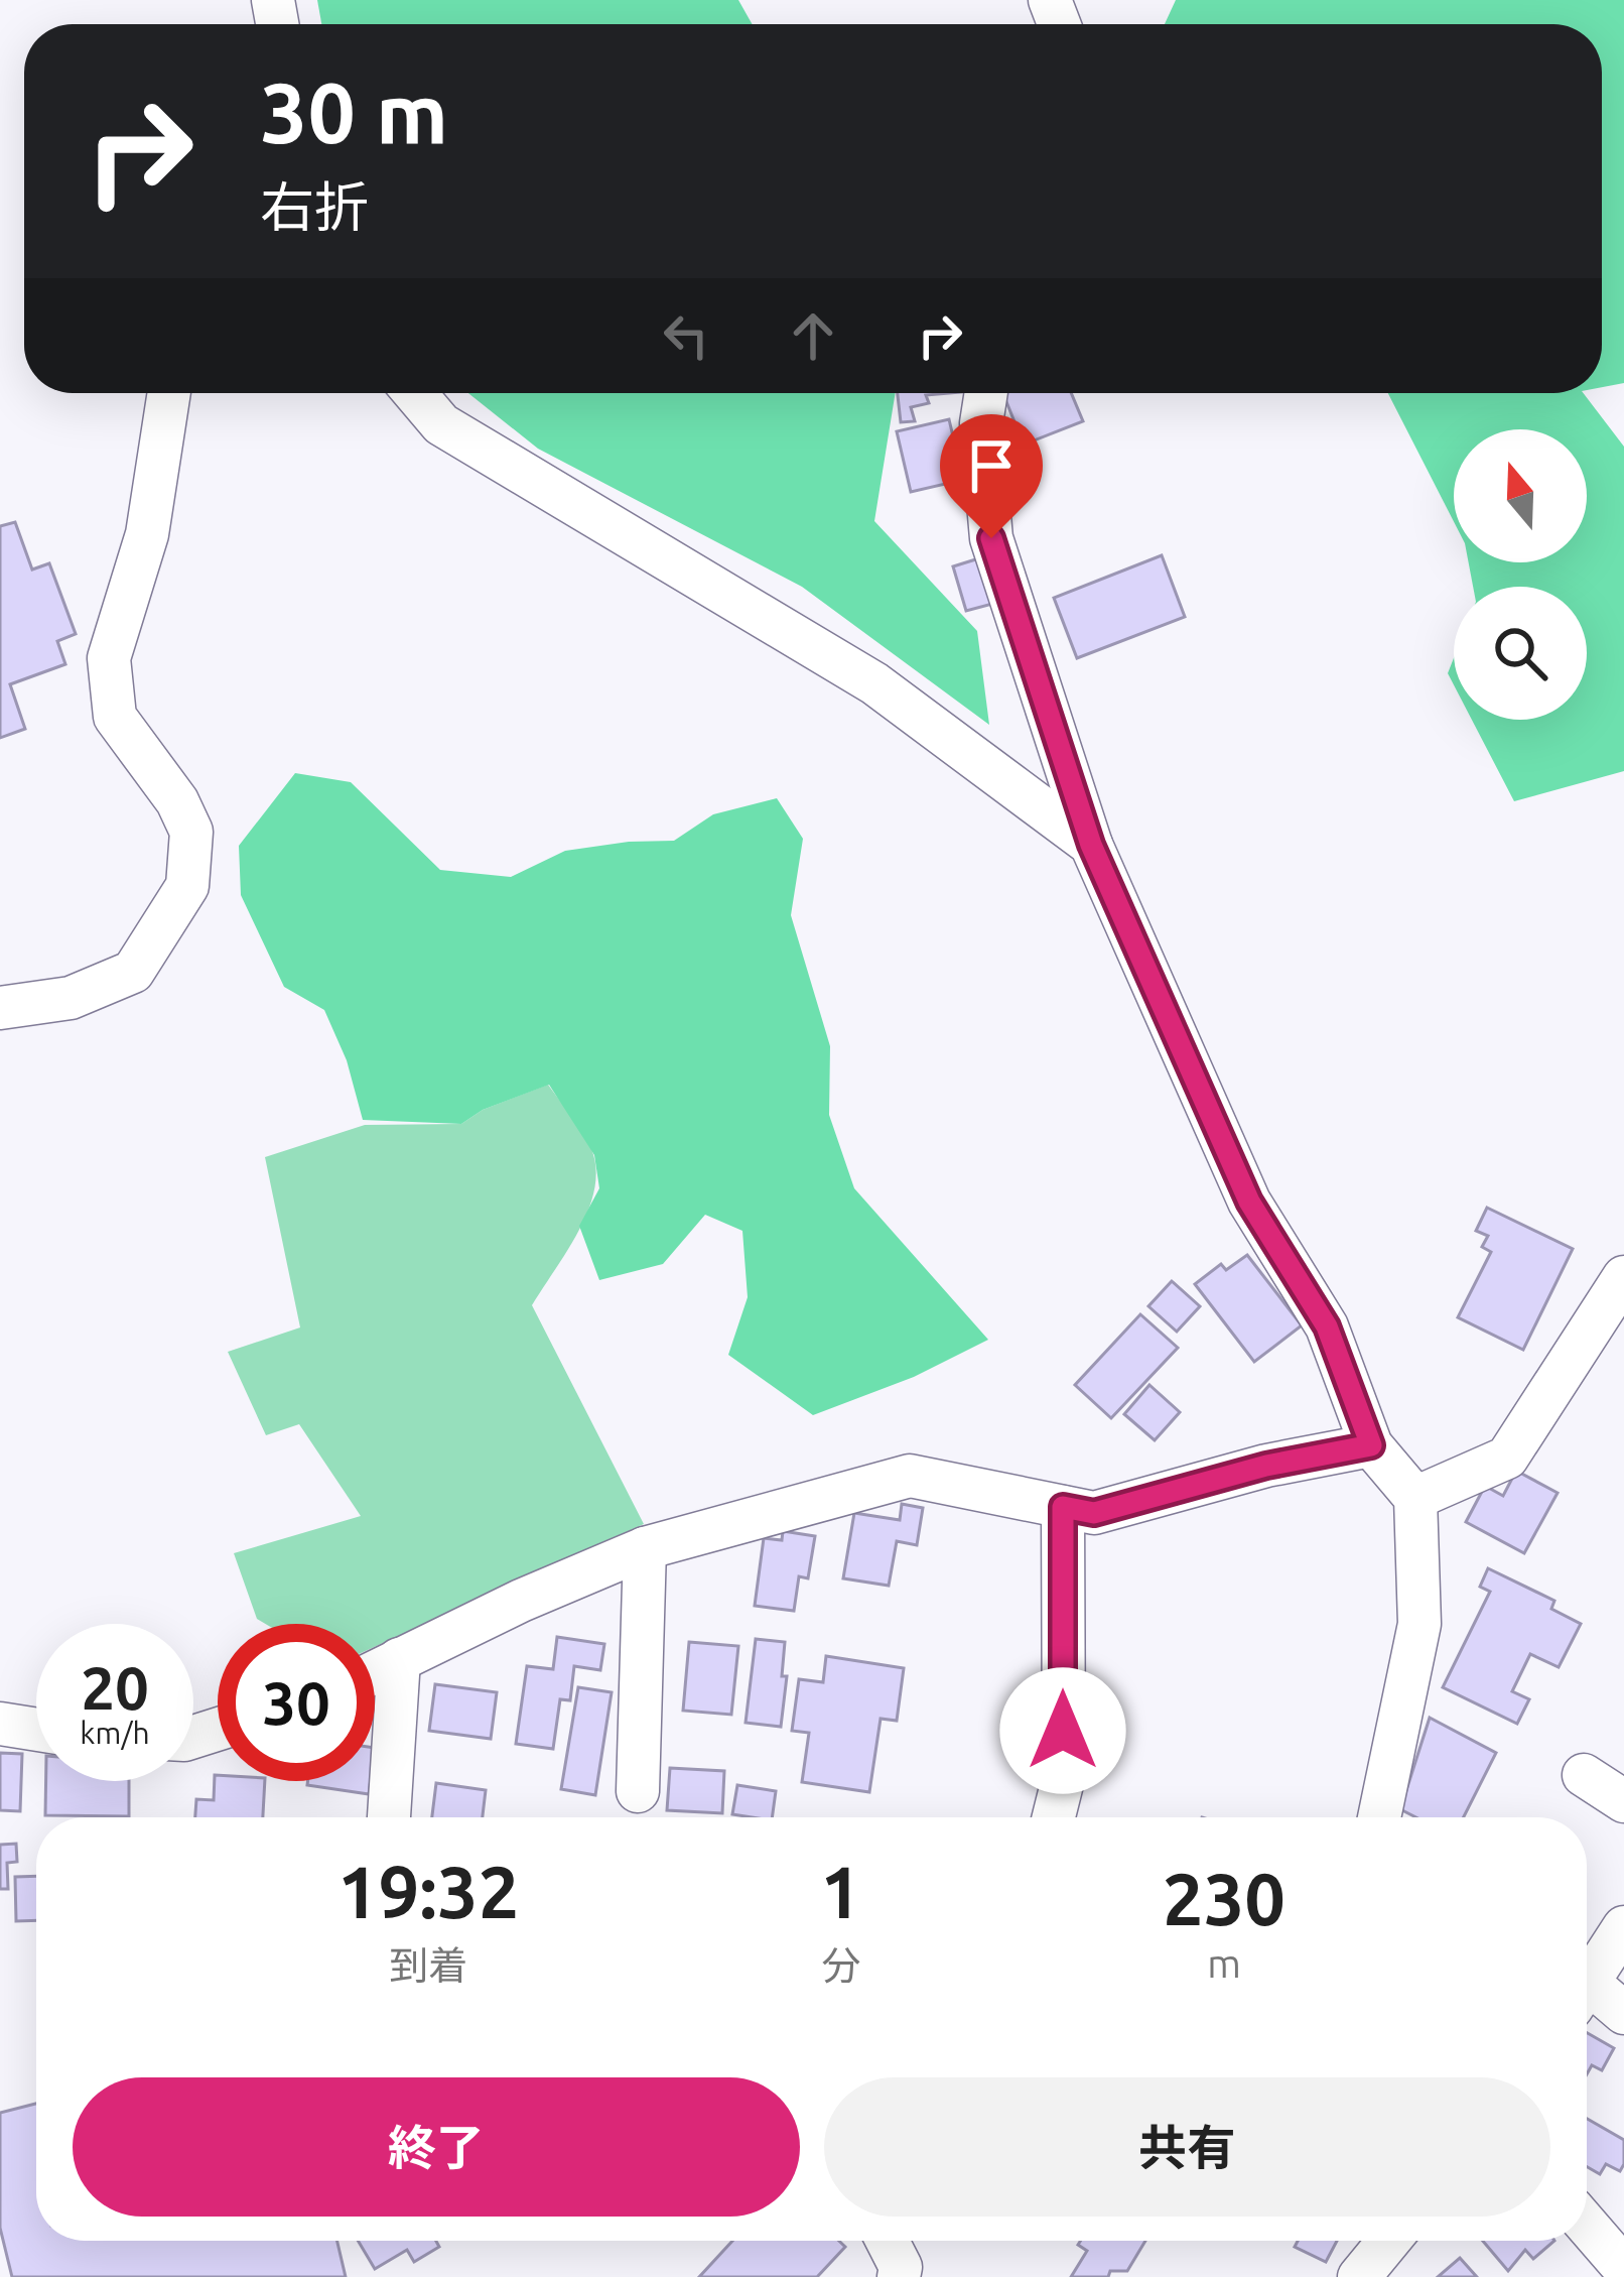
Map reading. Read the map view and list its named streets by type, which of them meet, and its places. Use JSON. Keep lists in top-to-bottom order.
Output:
{
  "north": "top",
  "page": {
    "turn": ["30 m", "右折"],
    "speed": "20 km/h",
    "limit": "30",
    "eta": [
      "19:32",
      "到着",
      "1",
      "分",
      "230",
      "m"
    ],
    "buttons": ["終了", "共有"]
  }
}
